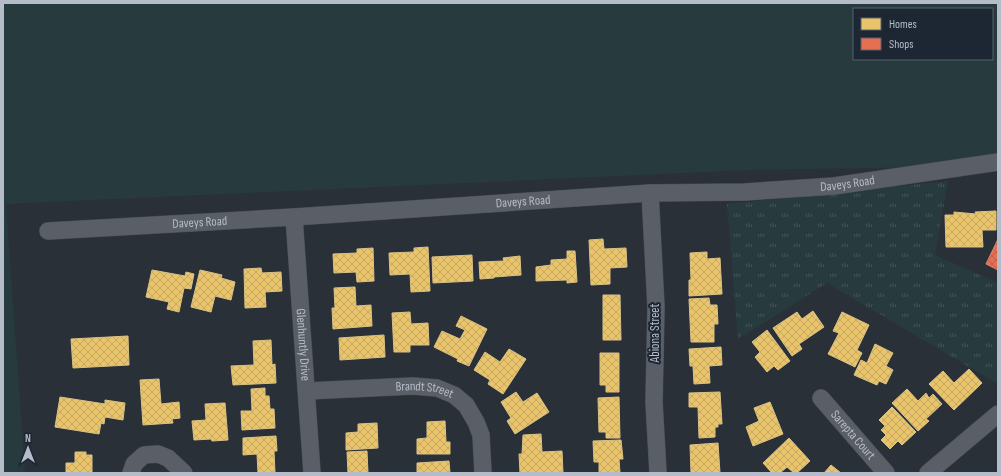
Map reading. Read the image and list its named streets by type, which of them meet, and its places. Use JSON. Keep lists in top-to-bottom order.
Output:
{
  "streets": {
    "street": [
      "Daveys Road",
      "Abiona Street",
      "Glenhuntly Drive",
      "Brandt Street",
      "Sarepta Court"
    ]
  },
  "crossings": [
    ["Daveys Road", "Abiona Street"],
    ["Daveys Road", "Glenhuntly Drive"],
    ["Glenhuntly Drive", "Brandt Street"]
  ],
  "legend": ["Homes", "Shops"],
  "north": "top"
}
